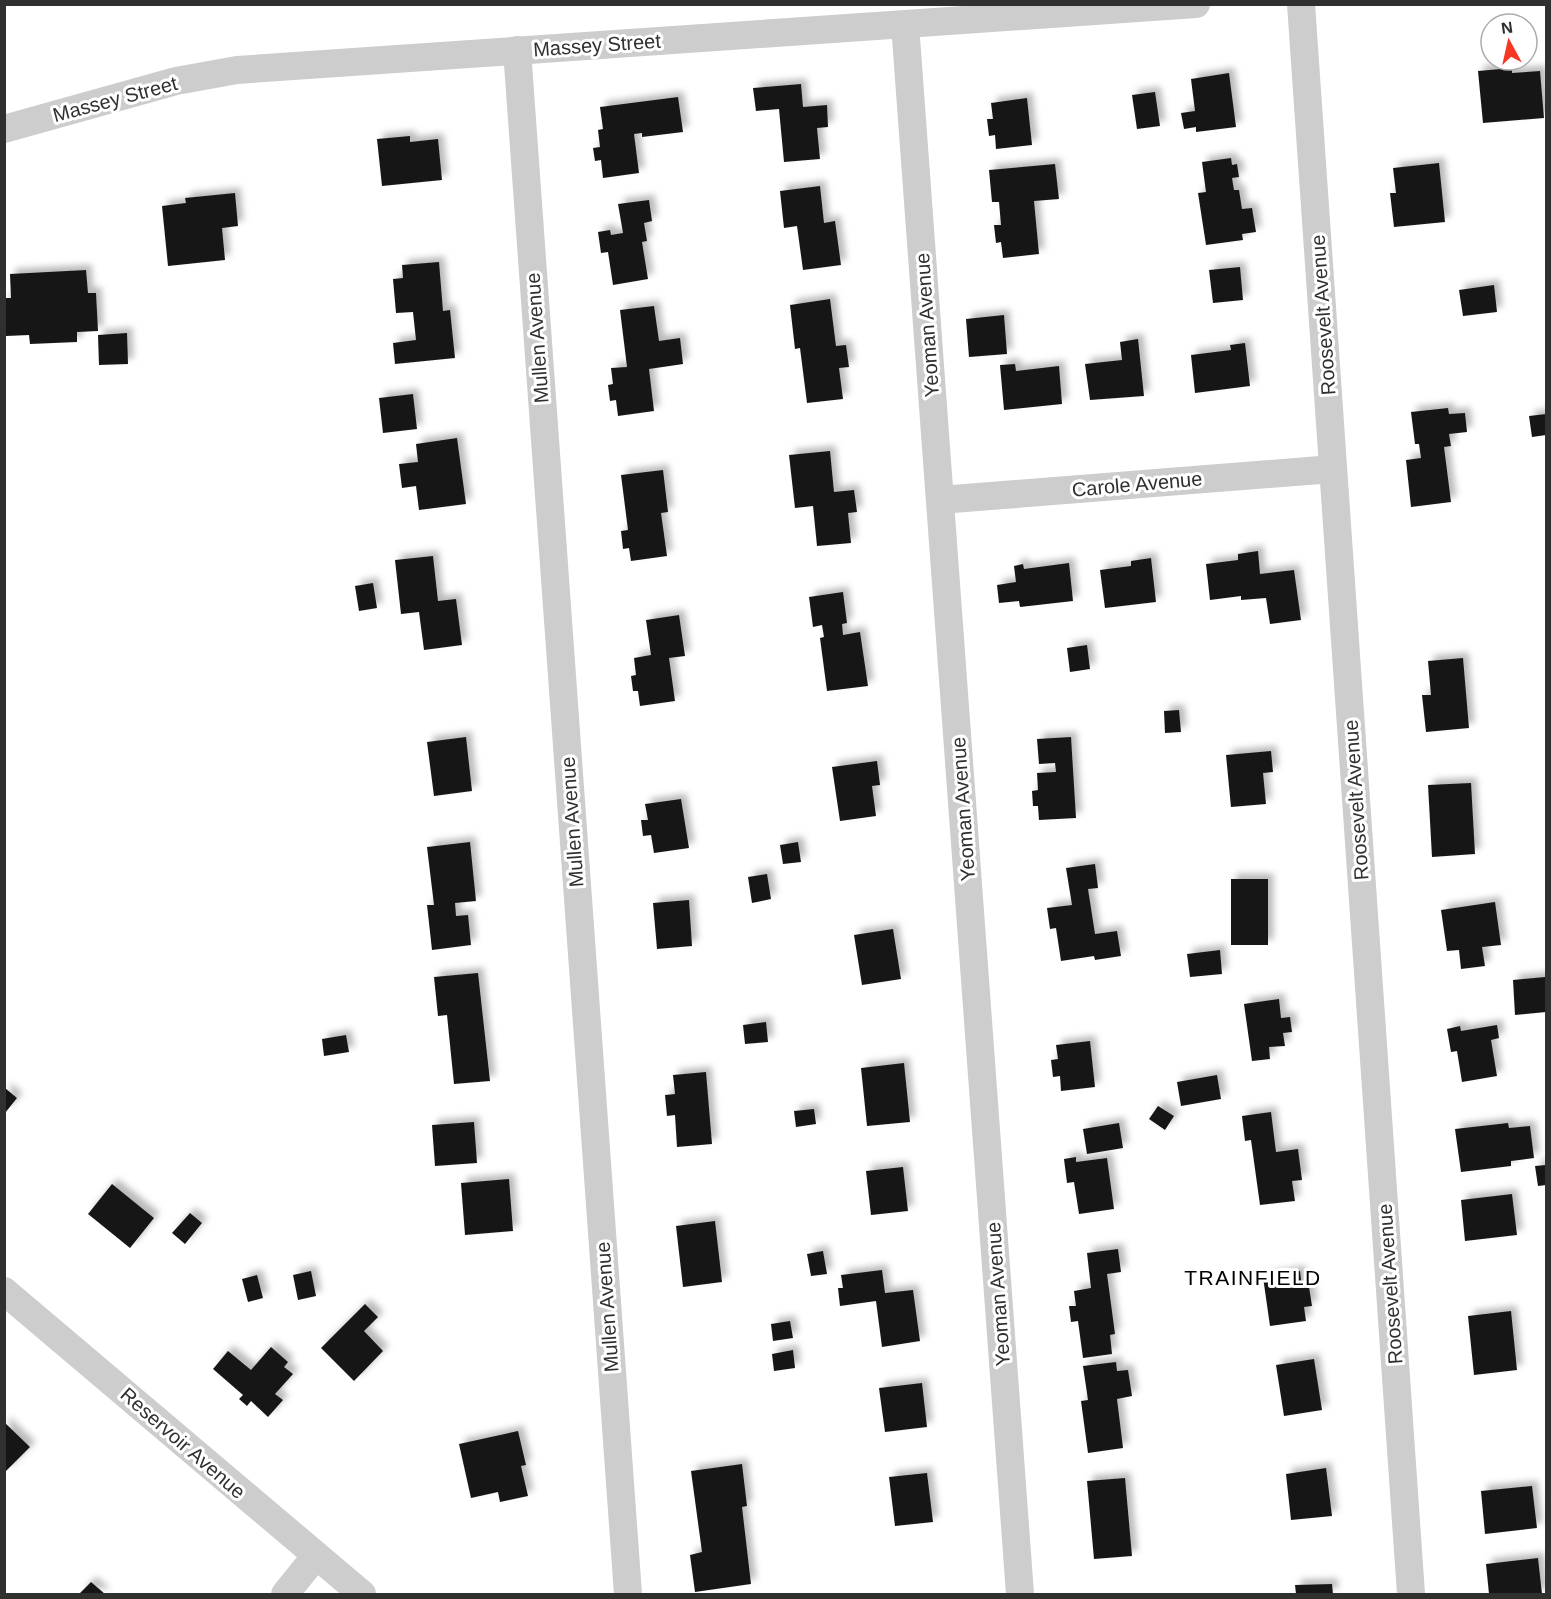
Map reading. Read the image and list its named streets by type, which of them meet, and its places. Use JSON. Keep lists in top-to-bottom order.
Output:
{
  "streets": {
    "street": [
      "Massey Street",
      "Roosevelt Avenue",
      "Yeoman Avenue",
      "Mullen Avenue",
      "Carole Avenue",
      "Reservoir Avenue"
    ]
  },
  "crossings": [
    ["Massey Street", "Yeoman Avenue"],
    ["Massey Street", "Mullen Avenue"],
    ["Roosevelt Avenue", "Carole Avenue"],
    ["Yeoman Avenue", "Carole Avenue"]
  ],
  "districts": ["TRAINFIELD"],
  "north": "top"
}
